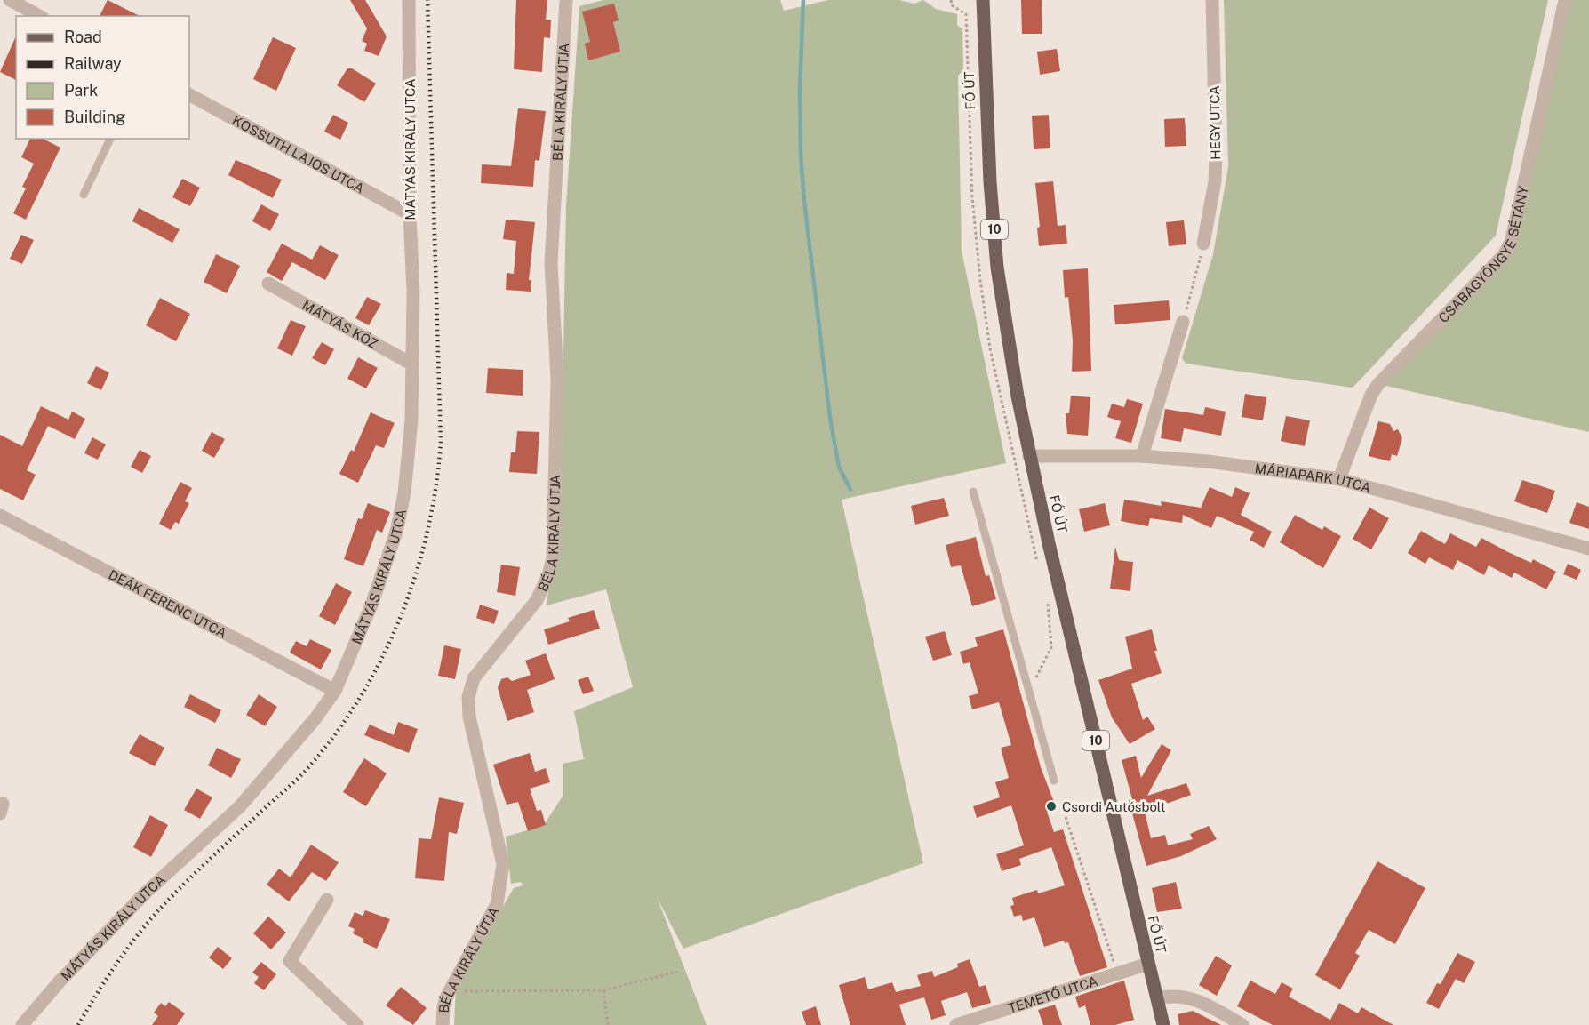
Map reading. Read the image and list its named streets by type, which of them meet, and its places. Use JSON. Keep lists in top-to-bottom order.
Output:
{
  "streets": {
    "main road": ["FŐ ÚT", "10"],
    "street": [
      "BÉLA KIRÁLY ÚTJA",
      "HEGY UTCA",
      "MÁTYÁS KIRÁLY UTCA",
      "KOSSUTH LAJOS UTCA",
      "CSABAGYÖNGYE SÉTÁNY",
      "MÁTYÁS KÖZ",
      "MÁRIAPARK UTCA",
      "DEÁK FERENC UTCA",
      "TEMETŐ UTCA"
    ]
  },
  "crossings": [
    ["FŐ ÚT", "MÁRIAPARK UTCA"],
    ["FŐ ÚT", "TEMETŐ UTCA"],
    ["MÁTYÁS KIRÁLY UTCA", "KOSSUTH LAJOS UTCA"],
    ["MÁTYÁS KIRÁLY UTCA", "MÁTYÁS KÖZ"],
    ["MÁTYÁS KIRÁLY UTCA", "DEÁK FERENC UTCA"],
    ["CSABAGYÖNGYE SÉTÁNY", "MÁRIAPARK UTCA"]
  ],
  "places": ["Csordi Autósbolt"],
  "legend": [
    "Road",
    "Railway",
    "Park",
    "Building"
  ]
}
